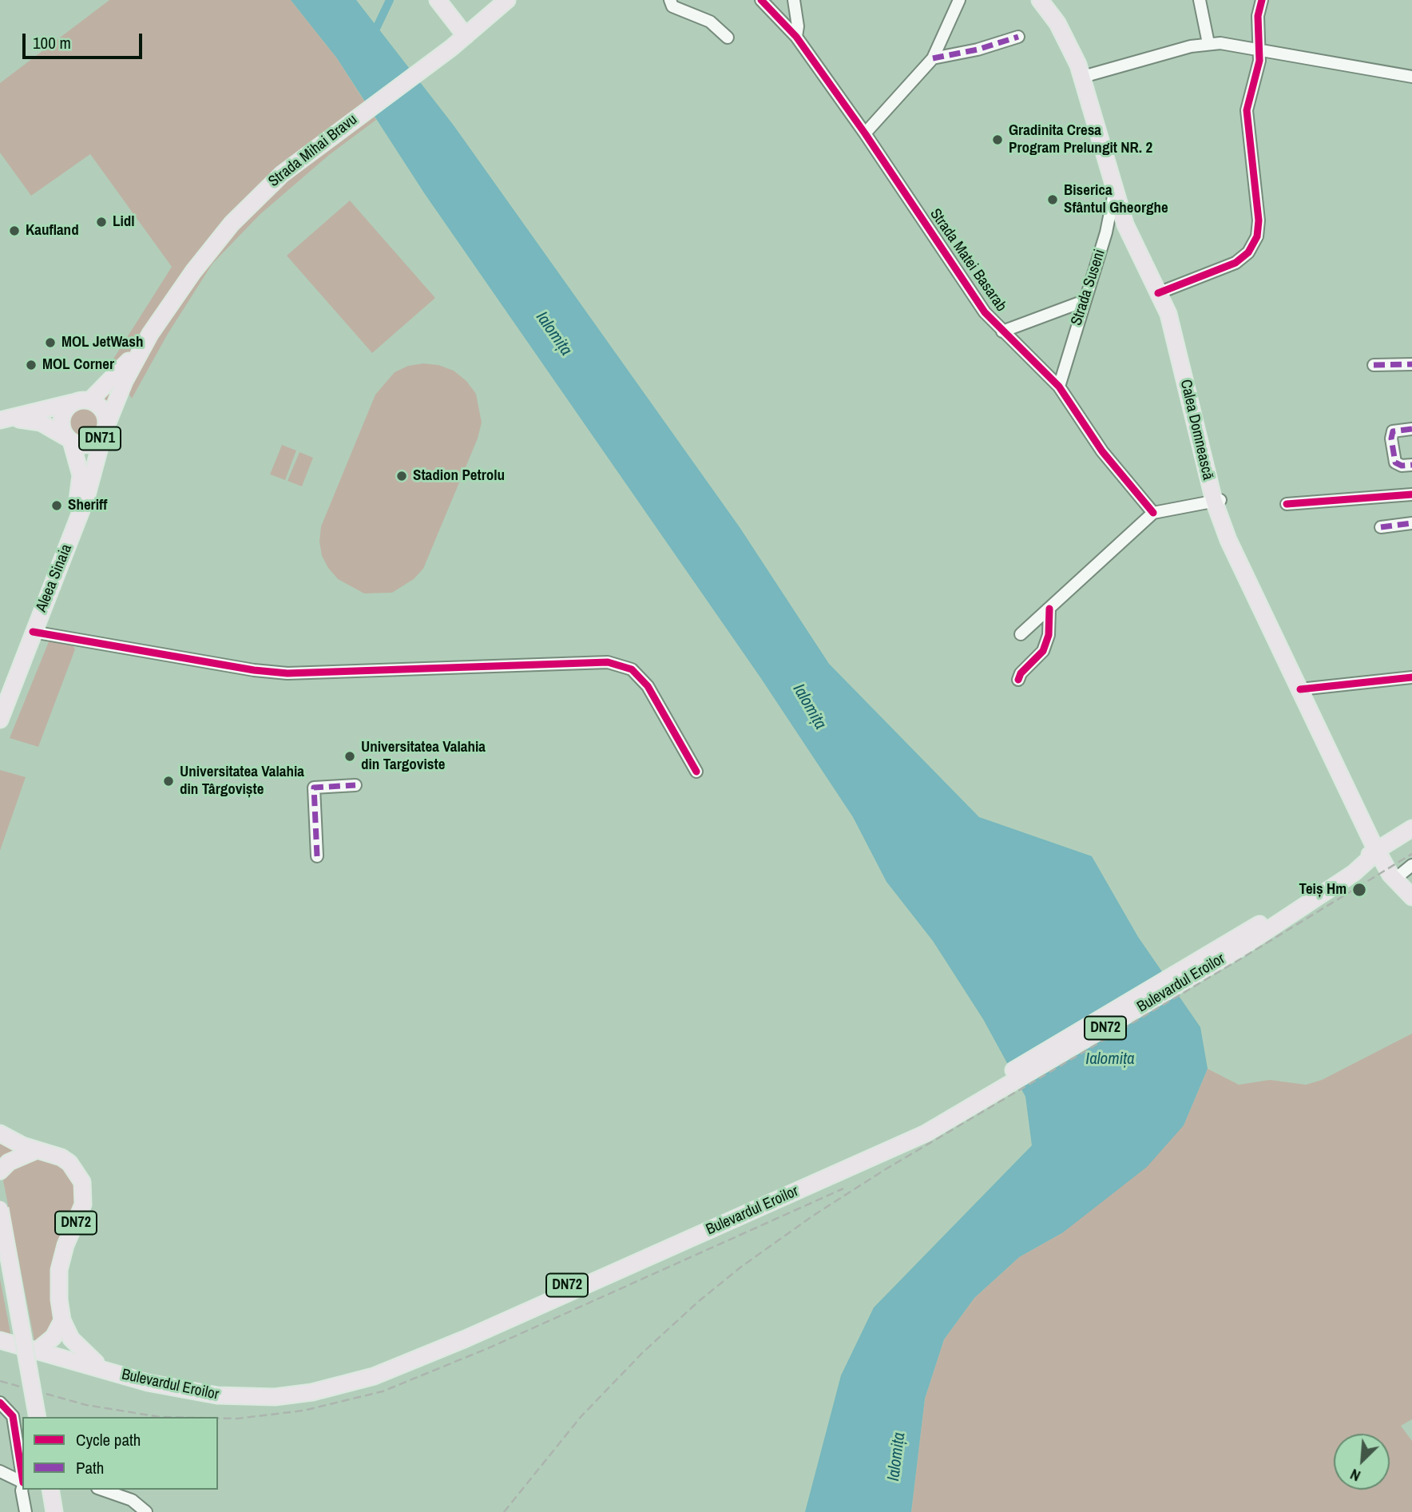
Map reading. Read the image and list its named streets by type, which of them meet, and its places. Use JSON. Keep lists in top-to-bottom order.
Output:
{
  "streets": {
    "main road": [
      "Strada Mihai Bravu",
      "Calea Domnească",
      "DN71",
      "Aleea Sinaia",
      "Bulevardul Eroilor",
      "DN72"
    ],
    "street": ["Strada Matei Basarab", "Strada Suseni"]
  },
  "crossings": [
    ["Strada Mihai Bravu", "DN71"],
    ["Strada Mihai Bravu", "Aleea Sinaia"],
    ["Strada Matei Basarab", "Strada Suseni"],
    ["Strada Suseni", "Calea Domnească"],
    ["Calea Domnească", "Bulevardul Eroilor"],
    ["DN71", "Aleea Sinaia"],
    ["Bulevardul Eroilor", "DN72"]
  ],
  "water": ["Ialomița"],
  "places": [
    "Gradinita Cresa Program Prelungit NR. 2",
    "Biserica Sfântul Gheorghe",
    "Lidl",
    "Kaufland",
    "MOL JetWash",
    "MOL Corner",
    "Stadion Petrolu",
    "Sheriff",
    "Universitatea Valahia din Targoviste",
    "Universitatea Valahia din Târgoviște",
    "Teiș Hm"
  ],
  "legend": ["Cycle path", "Path"],
  "scale_bar": "100 m",
  "north": "bottom left"
}
